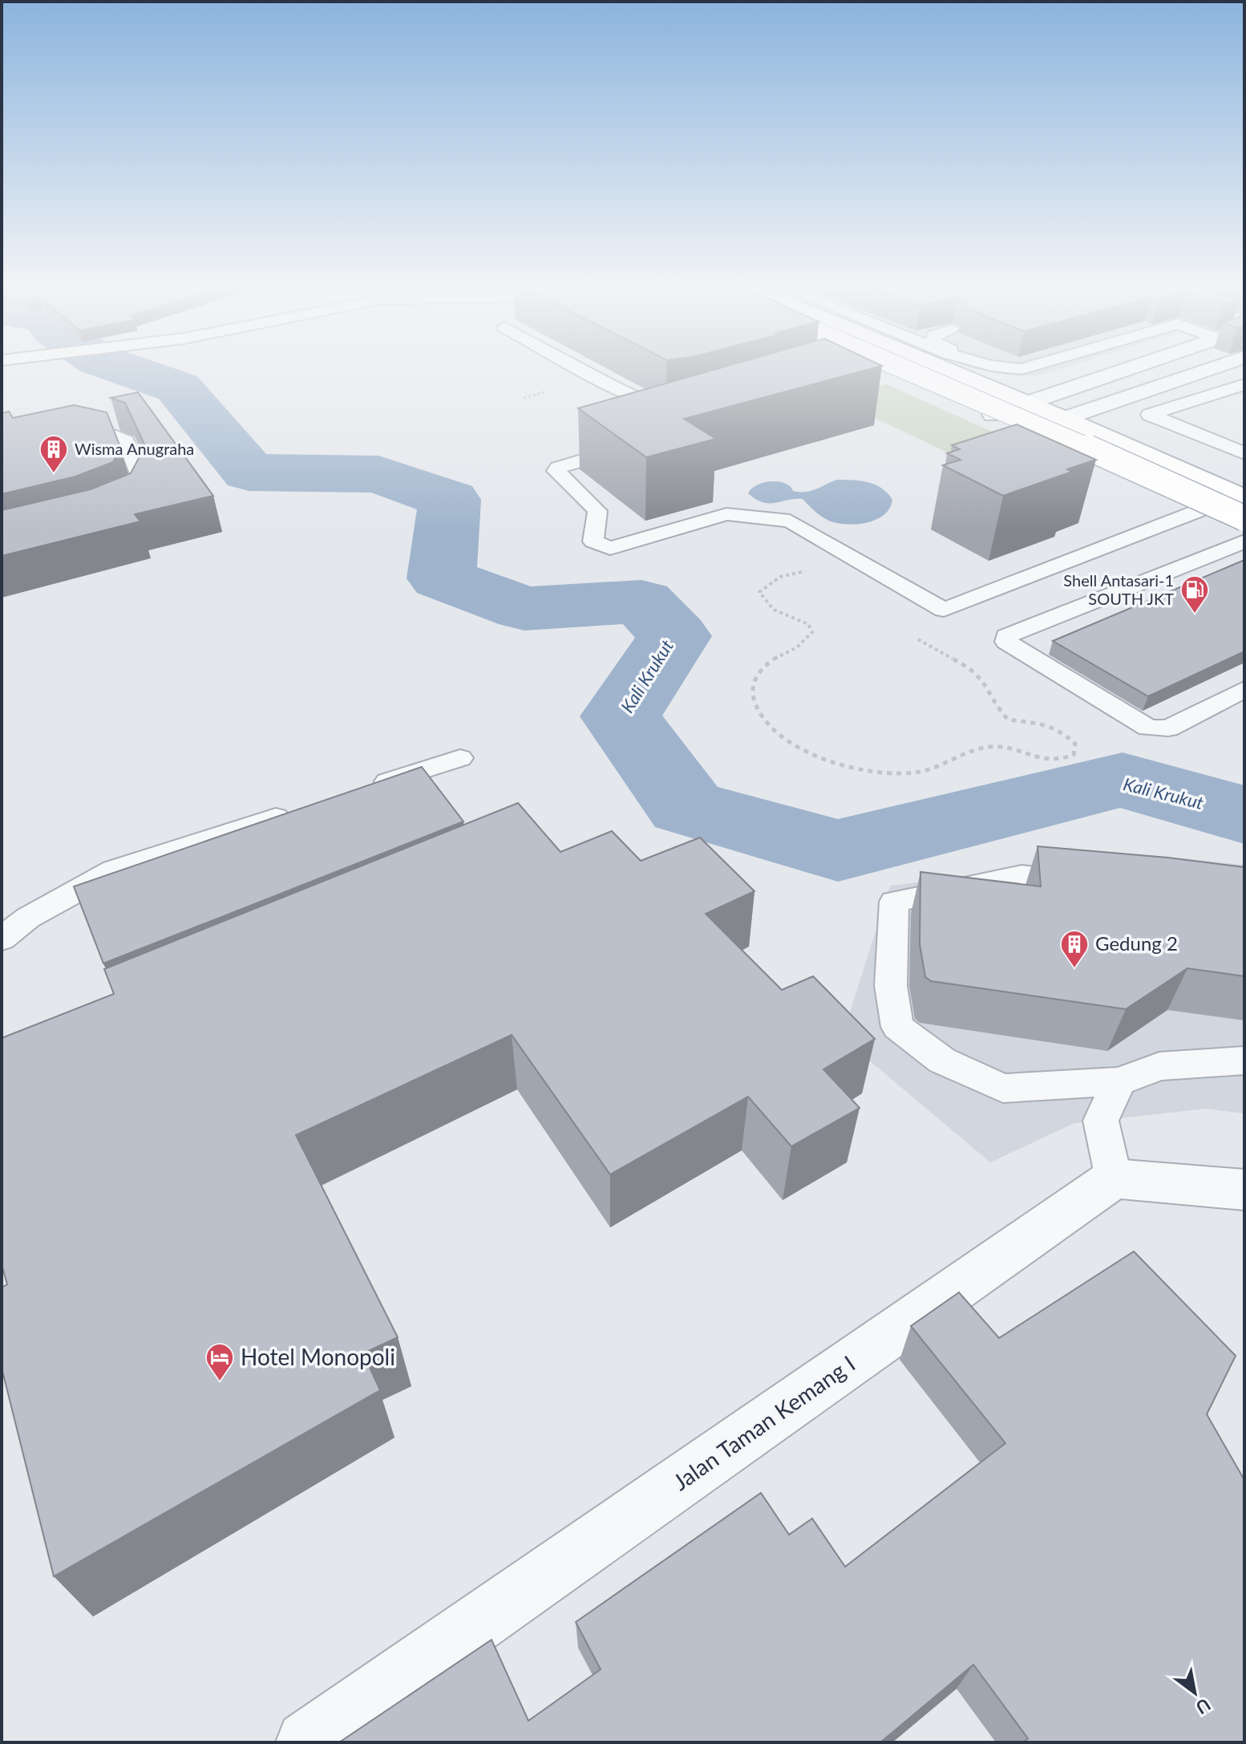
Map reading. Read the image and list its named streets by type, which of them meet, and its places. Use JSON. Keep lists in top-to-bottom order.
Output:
{
  "streets": {
    "street": ["Jalan Taman Kemang I"]
  },
  "water": ["Kali Krukut"],
  "places": {
    "building": ["Wisma Anugraha", "Gedung 2"],
    "fuel station": ["Shell Antasari-1 SOUTH JKT"],
    "hotel": ["Hotel Monopoli"]
  },
  "north": "bottom right"
}
